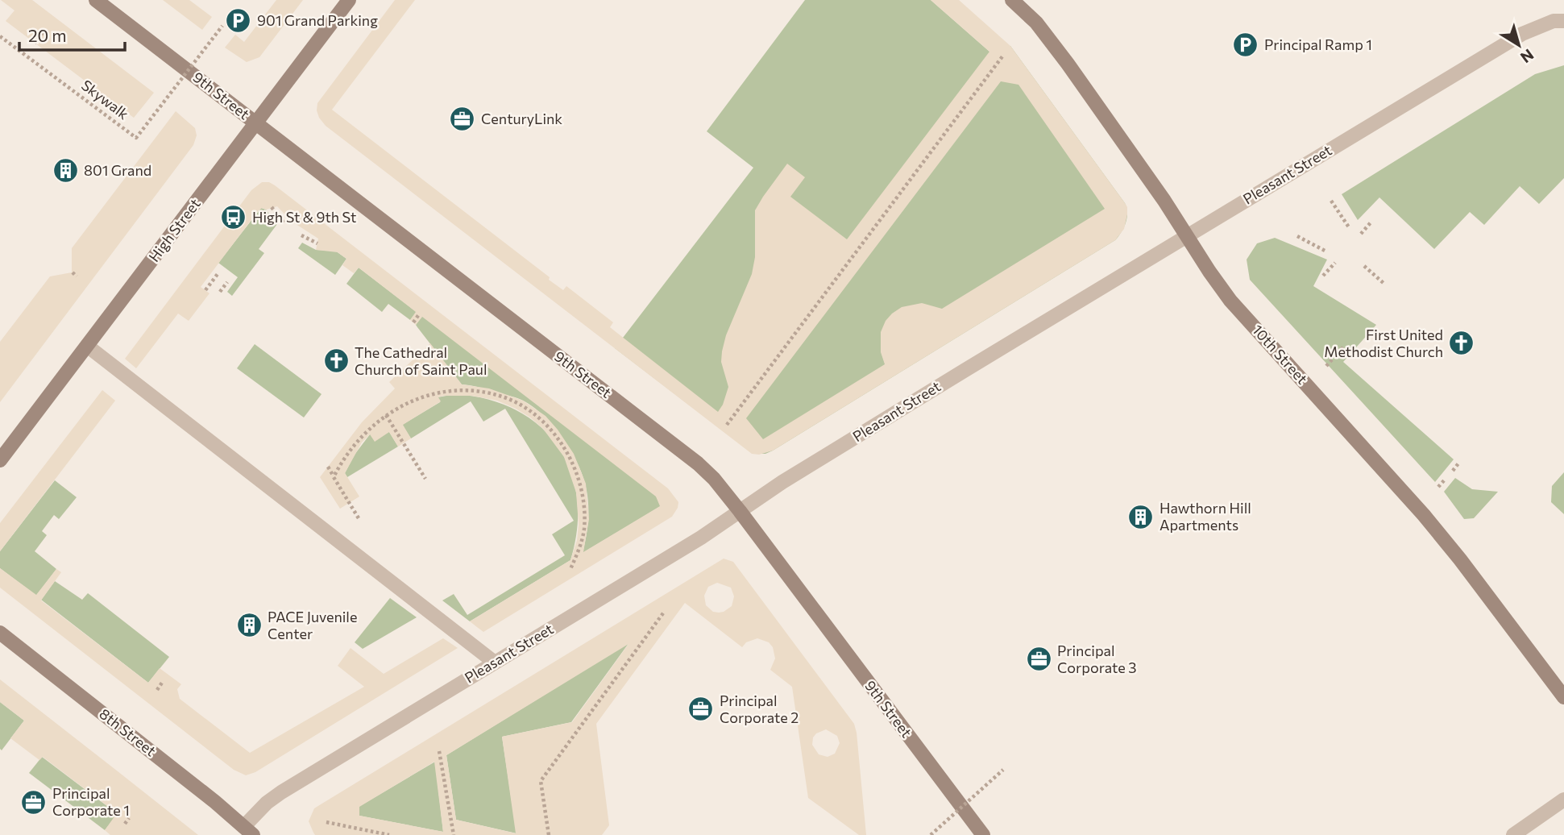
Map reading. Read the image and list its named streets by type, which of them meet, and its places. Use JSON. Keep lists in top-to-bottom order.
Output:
{
  "streets": {
    "main road": [
      "9th Street",
      "High Street",
      "10th Street",
      "8th Street"
    ],
    "street": ["Pleasant Street"],
    "path": ["Skywalk"]
  },
  "crossings": [
    ["9th Street", "Pleasant Street"],
    ["9th Street", "High Street"],
    ["Pleasant Street", "10th Street"],
    ["Pleasant Street", "8th Street"]
  ],
  "places": {
    "parking": ["901 Grand Parking", "Principal Ramp 1"],
    "office": [
      "CenturyLink",
      "Principal Corporate 3",
      "Principal Corporate 2",
      "Principal Corporate 1"
    ],
    "building": ["801 Grand", "Hawthorn Hill Apartments", "PACE Juvenile Center"],
    "bus stop": ["High St & 9th St"],
    "church": ["First United Methodist Church", "The Cathedral Church of Saint Paul"]
  },
  "scale_bar": "20 m",
  "north": "bottom right"
}
